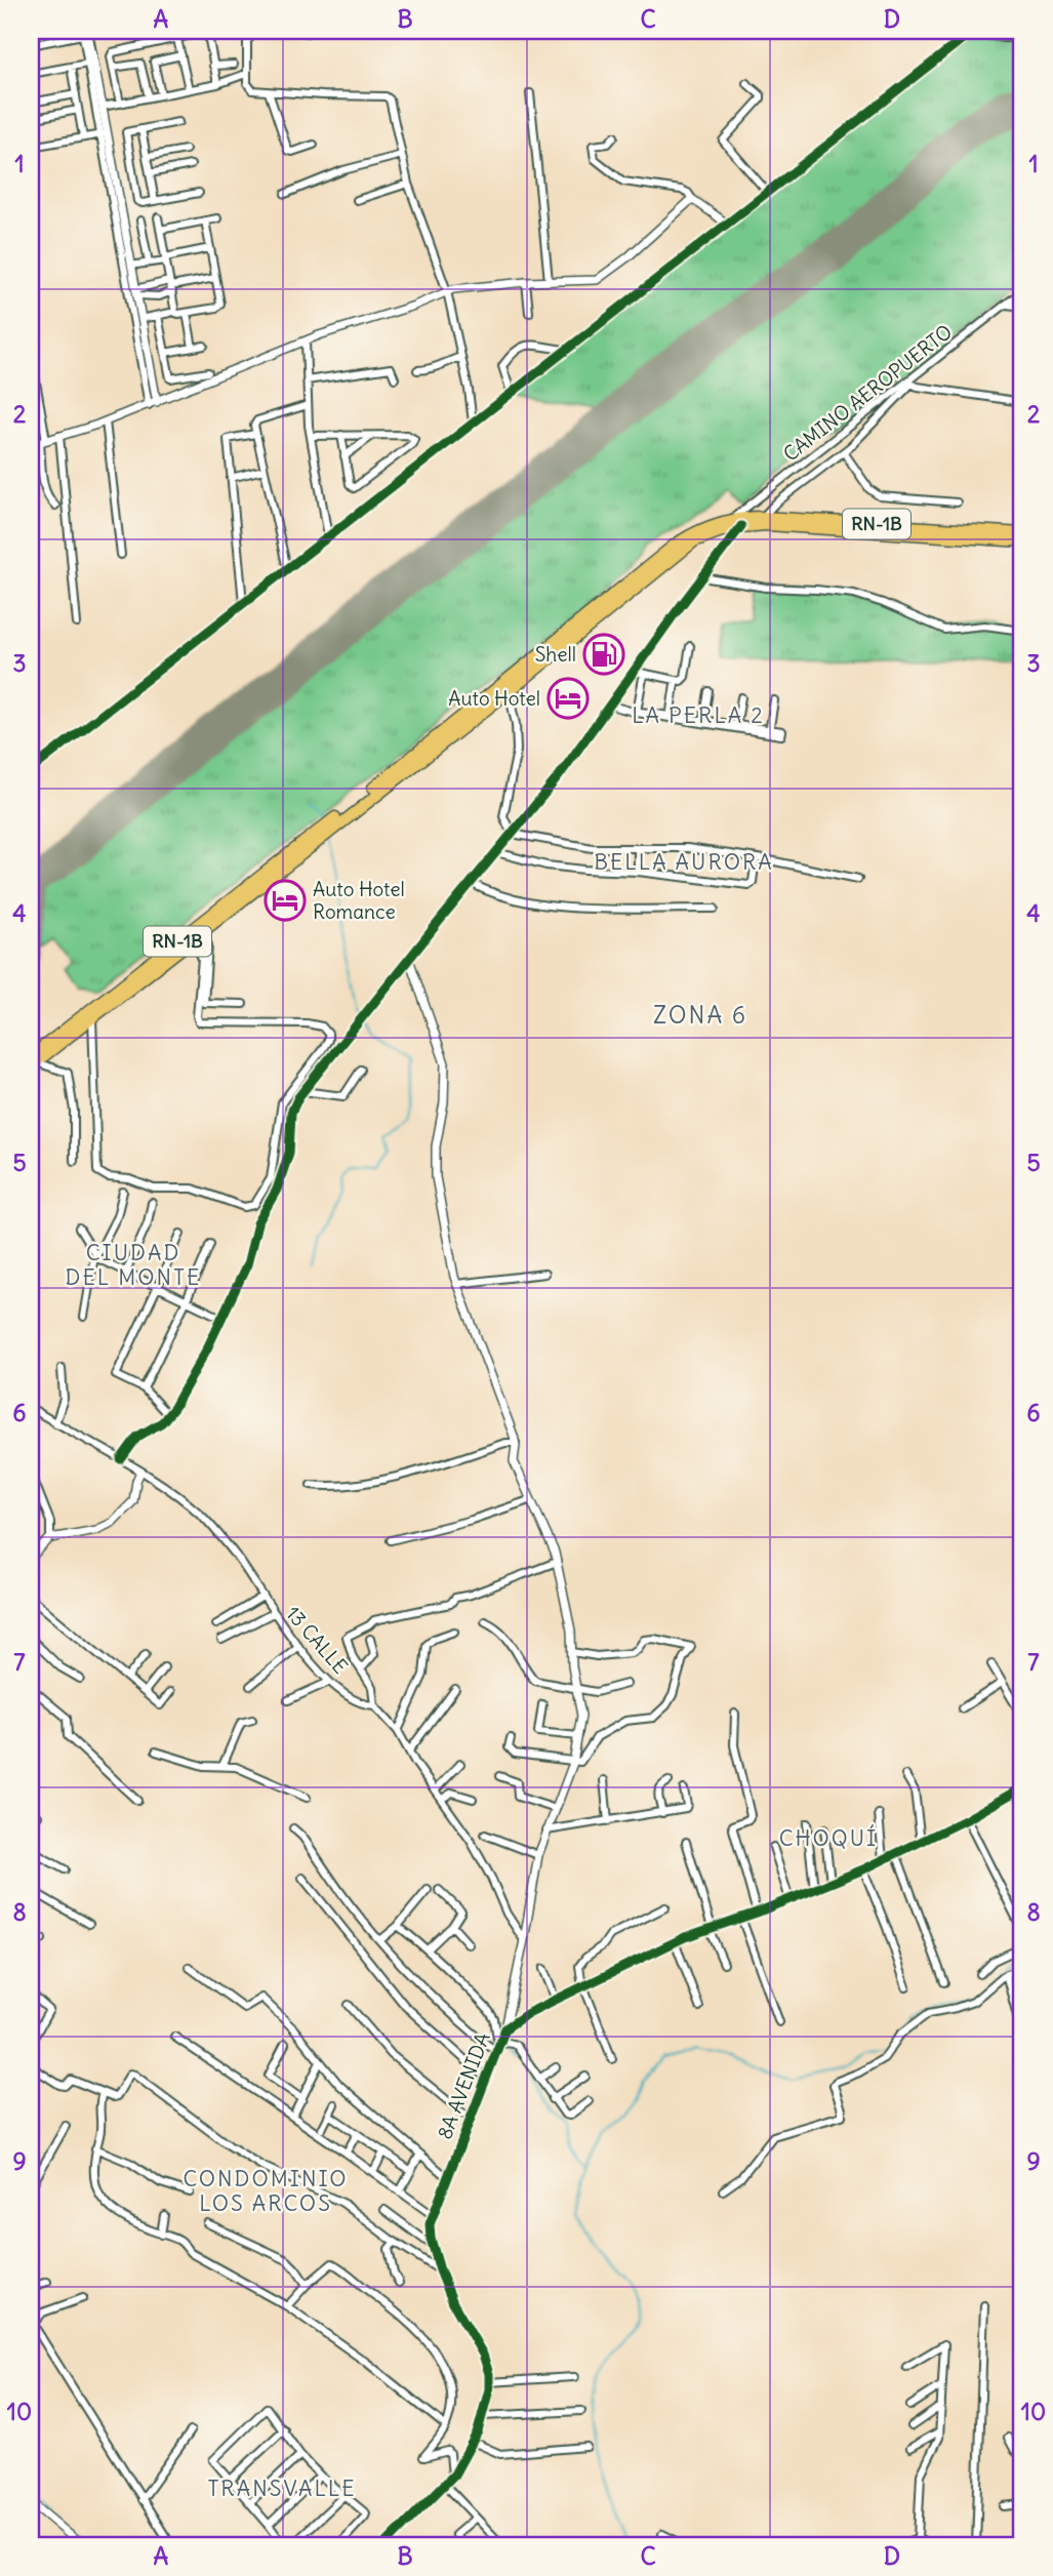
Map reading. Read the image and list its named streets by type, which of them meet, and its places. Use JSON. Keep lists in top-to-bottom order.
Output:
{
  "streets": {
    "highway": ["RN-1B"],
    "street": ["CAMINO AEROPUERTO", "13 CALLE", "8A AVENIDA"]
  },
  "crossings": [
    ["CAMINO AEROPUERTO", "RN-1B"]
  ],
  "districts": [
    "LA PERLA 2",
    "BELLA AURORA",
    "ZONA 6",
    "CIUDAD DEL MONTE",
    "CHOQUÍ",
    "CONDOMINIO LOS ARCOS",
    "TRANSVALLE"
  ],
  "places": {
    "fuel station": ["Shell"],
    "hotel": ["Auto Hotel", "Auto Hotel Romance"]
  },
  "grid": {
    "columns": [
      "A",
      "B",
      "C",
      "D"
    ],
    "rows": [
      "1",
      "2",
      "3",
      "4",
      "5",
      "6",
      "7",
      "8",
      "9",
      "10"
    ]
  }
}
